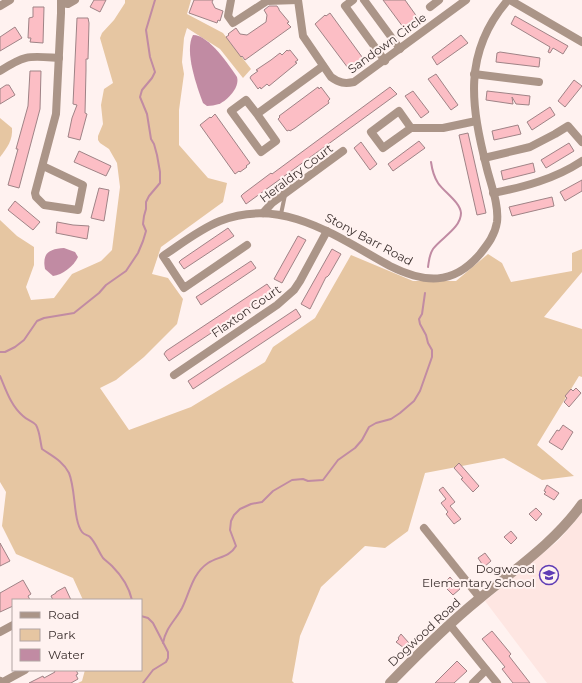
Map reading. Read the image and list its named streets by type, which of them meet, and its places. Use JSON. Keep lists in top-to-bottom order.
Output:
{
  "streets": {
    "street": [
      "Sandown Circle",
      "Heraldry Court",
      "Stony Barr Road",
      "Flaxton Court",
      "Dogwood Road"
    ]
  },
  "crossings": [
    ["Heraldry Court", "Stony Barr Road"],
    ["Stony Barr Road", "Flaxton Court"]
  ],
  "places": {
    "school or university": ["Dogwood Elementary School"]
  },
  "legend": ["Road", "Park", "Water"]
}
